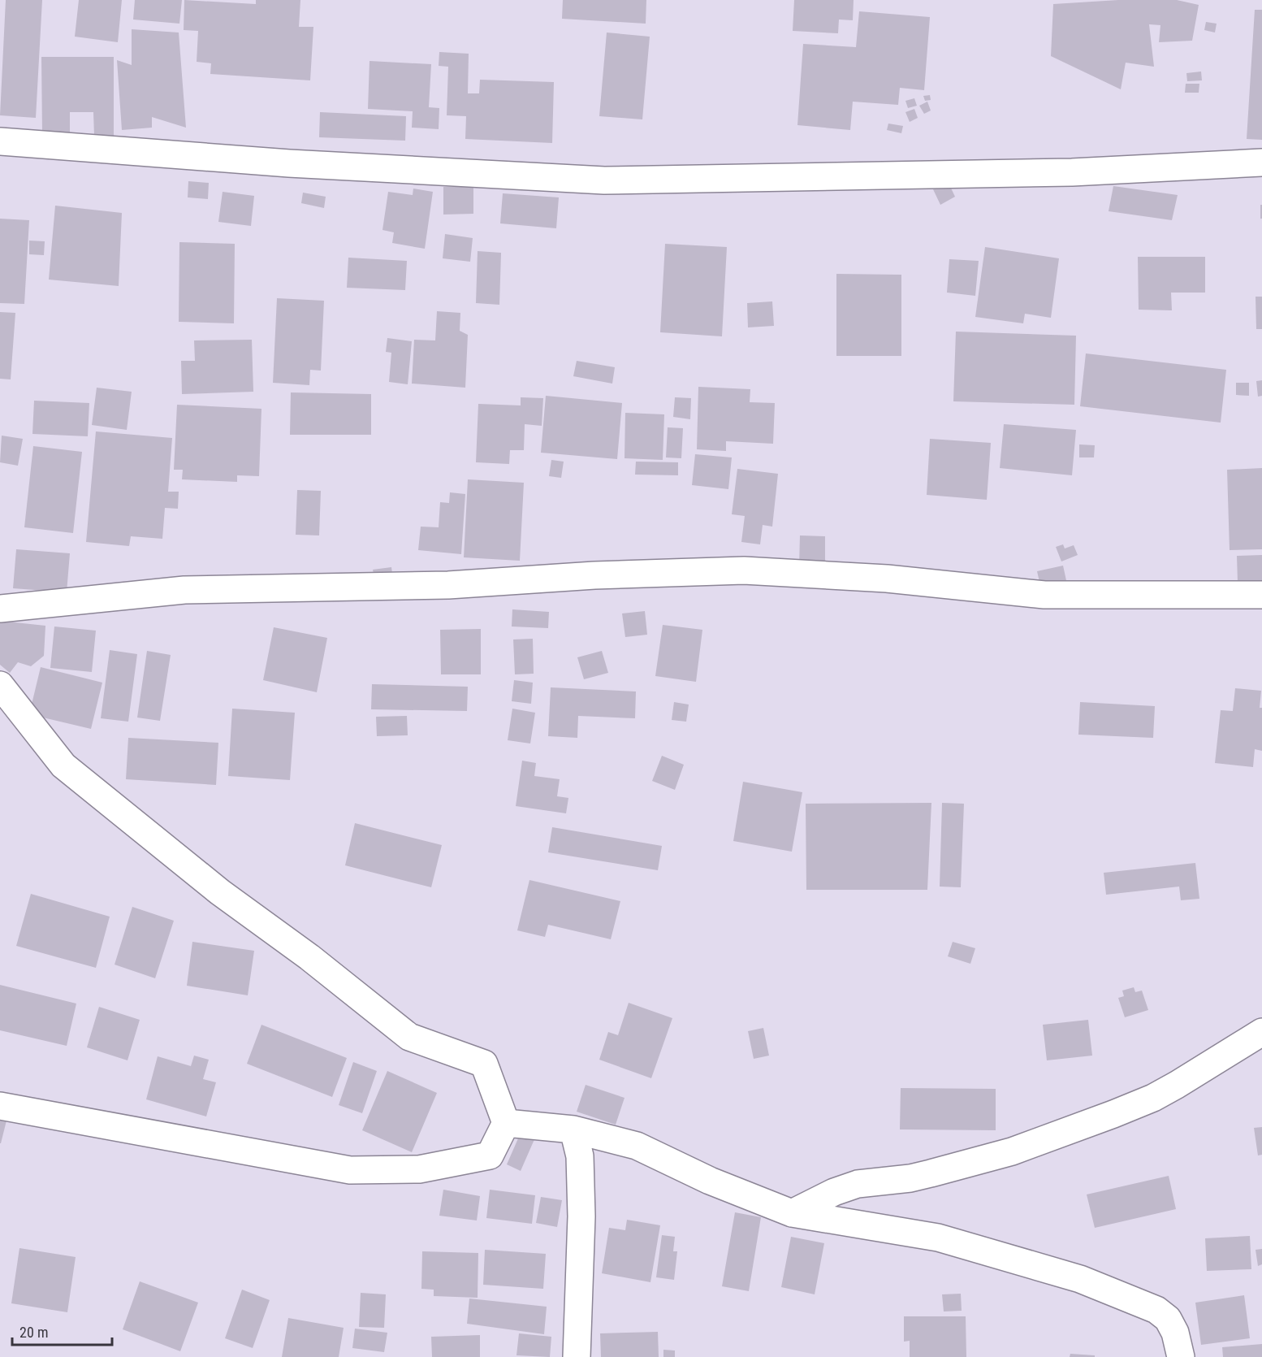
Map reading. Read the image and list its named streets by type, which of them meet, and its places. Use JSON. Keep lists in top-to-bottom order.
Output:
{
  "scale_bar": "20 m"
}
